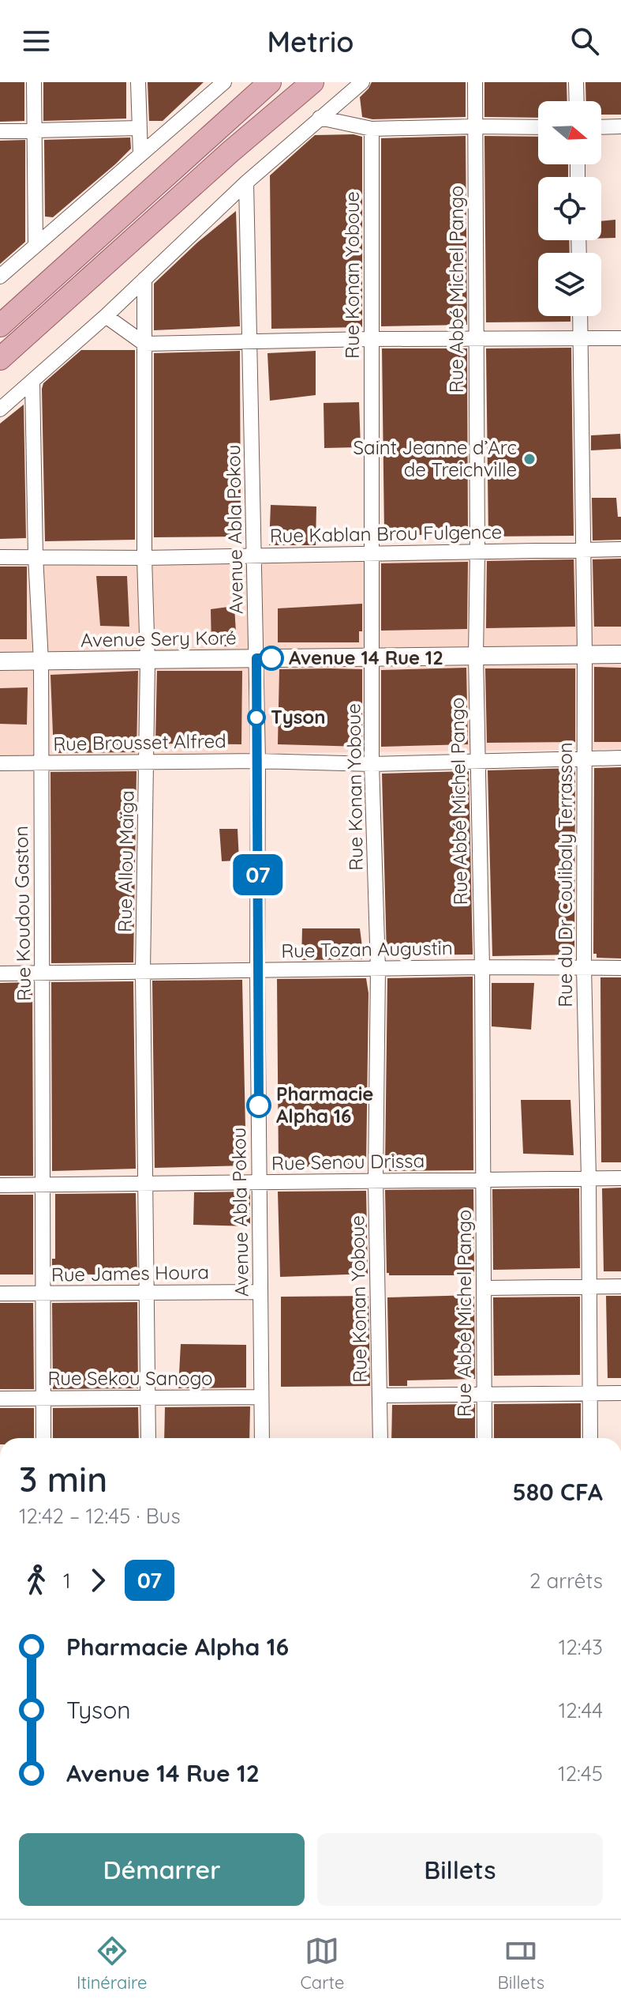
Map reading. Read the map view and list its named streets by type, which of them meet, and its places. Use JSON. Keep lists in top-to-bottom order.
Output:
{
  "streets": {
    "street": [
      "Rue Konan Yoboue",
      "Rue Abbé Michel Pango",
      "Avenue Abla Pokou",
      "Rue Kablan Brou Fulgence",
      "Avenue Sery Koré",
      "Rue Brousset Alfred",
      "Rue Allou Maïga",
      "Rue du Dr Coulibaly Terrasson",
      "Rue Koudou Gaston",
      "Rue Tozan Augustin",
      "Rue Senou Drissa",
      "Rue James Houra",
      "Rue Sekou Sanogo"
    ]
  },
  "crossings": [
    ["Rue Konan Yoboue", "Rue Kablan Brou Fulgence"],
    ["Rue Konan Yoboue", "Avenue Sery Koré"],
    ["Rue Konan Yoboue", "Rue Brousset Alfred"],
    ["Rue Konan Yoboue", "Rue Tozan Augustin"],
    ["Rue Konan Yoboue", "Rue Senou Drissa"],
    ["Rue Abbé Michel Pango", "Rue Kablan Brou Fulgence"],
    ["Rue Abbé Michel Pango", "Avenue Sery Koré"],
    ["Rue Abbé Michel Pango", "Rue Brousset Alfred"],
    ["Rue Abbé Michel Pango", "Rue Tozan Augustin"],
    ["Rue Abbé Michel Pango", "Rue Senou Drissa"],
    ["Avenue Abla Pokou", "Rue Kablan Brou Fulgence"],
    ["Avenue Abla Pokou", "Avenue Sery Koré"],
    ["Avenue Abla Pokou", "Rue Brousset Alfred"],
    ["Avenue Abla Pokou", "Rue Tozan Augustin"],
    ["Avenue Abla Pokou", "Rue Senou Drissa"],
    ["Avenue Abla Pokou", "Rue James Houra"],
    ["Avenue Abla Pokou", "Rue Sekou Sanogo"],
    ["Rue Kablan Brou Fulgence", "Rue Allou Maïga"],
    ["Rue Kablan Brou Fulgence", "Rue du Dr Coulibaly Terrasson"],
    ["Rue Kablan Brou Fulgence", "Rue Koudou Gaston"],
    ["Avenue Sery Koré", "Rue Allou Maïga"],
    ["Avenue Sery Koré", "Rue du Dr Coulibaly Terrasson"],
    ["Avenue Sery Koré", "Rue Koudou Gaston"],
    ["Rue Brousset Alfred", "Rue Allou Maïga"],
    ["Rue Brousset Alfred", "Rue du Dr Coulibaly Terrasson"],
    ["Rue Brousset Alfred", "Rue Koudou Gaston"],
    ["Rue Allou Maïga", "Rue Tozan Augustin"],
    ["Rue Allou Maïga", "Rue Senou Drissa"],
    ["Rue Allou Maïga", "Rue James Houra"],
    ["Rue Allou Maïga", "Rue Sekou Sanogo"],
    ["Rue du Dr Coulibaly Terrasson", "Rue Tozan Augustin"],
    ["Rue du Dr Coulibaly Terrasson", "Rue Senou Drissa"],
    ["Rue Koudou Gaston", "Rue Tozan Augustin"],
    ["Rue Koudou Gaston", "Rue Senou Drissa"],
    ["Rue Koudou Gaston", "Rue James Houra"],
    ["Rue Koudou Gaston", "Rue Sekou Sanogo"]
  ],
  "places": [
    "Saint Jeanne d’Arc de Treichville",
    "Avenue 14 Rue 12",
    "Tyson",
    "Pharmacie Alpha 16"
  ],
  "lines": ["bus line 07"],
  "north": "right",
  "page": {
    "header": "Metrio",
    "on_map": "07",
    "heading": ["3 min", "12:42 – 12:45 · Bus", "580 CFA"],
    "legs": ["1", "07", "2 arrêts"],
    "list": [
      {
        "name": "Pharmacie Alpha 16",
        "value": "12:43"
      },
      {
        "name": "Tyson",
        "value": "12:44"
      },
      {
        "name": "Avenue 14 Rue 12",
        "value": "12:45"
      }
    ],
    "buttons": ["Démarrer", "Billets"],
    "tabs": ["Itinéraire", "Carte", "Billets"]
  }
}
